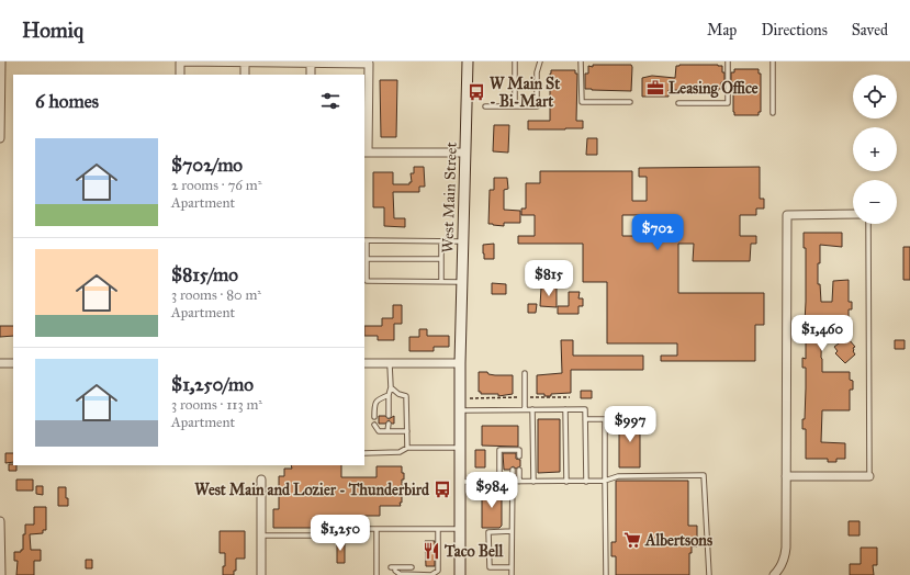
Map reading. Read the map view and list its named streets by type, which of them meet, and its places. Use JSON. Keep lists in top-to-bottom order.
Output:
{
  "streets": {
    "main road": ["West Main Street"]
  },
  "places": {
    "office": ["Leasing Office"],
    "bus stop": ["W Main St - Bi-Mart", "West Main and Lozier - Thunderbird"],
    "supermarket": ["Albertsons"],
    "restaurant": ["Taco Bell"]
  },
  "page": {
    "header": "Homiq",
    "nav": ["Map", "Directions", "Saved"],
    "map_buttons": ["+", "−"],
    "heading": "6 homes",
    "list": [
      {
        "name": "$702/mo",
        "note": "2 rooms · 76 m² · Apartment"
      },
      {
        "name": "$815/mo",
        "note": "3 rooms · 80 m² · Apartment"
      },
      {
        "name": "$1,250/mo",
        "note": "3 rooms · 113 m² · Apartment"
      }
    ],
    "price": [
      "$702",
      "$815",
      "$1,460",
      "$997",
      "$984",
      "$1,250"
    ]
  }
}
